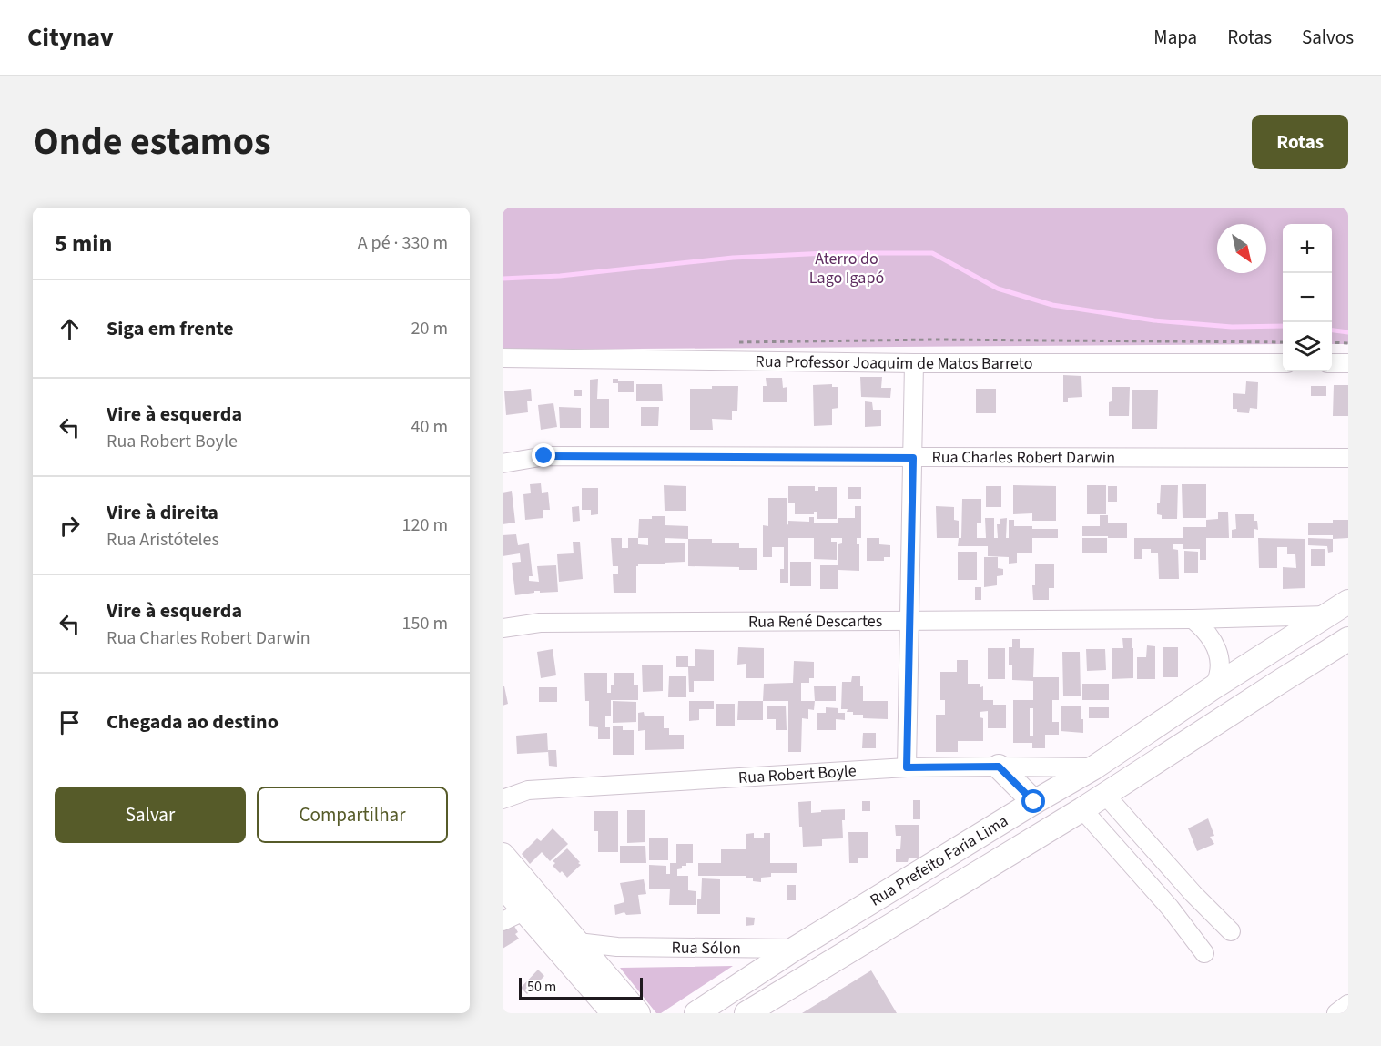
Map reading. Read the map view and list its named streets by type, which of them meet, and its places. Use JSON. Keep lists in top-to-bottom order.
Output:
{
  "streets": {
    "main road": ["Rua Prefeito Faria Lima"],
    "street": [
      "Rua Professor Joaquim de Matos Barreto",
      "Rua Charles Robert Darwin",
      "Rua René Descartes",
      "Rua Robert Boyle",
      "Rua Sólon"
    ]
  },
  "crossings": [
    ["Rua René Descartes", "Rua Prefeito Faria Lima"],
    ["Rua Robert Boyle", "Rua Prefeito Faria Lima"],
    ["Rua Prefeito Faria Lima", "Rua Sólon"]
  ],
  "parks": ["Aterro do Lago Igapó"],
  "scale_bar": "50 m",
  "north": "bottom right",
  "page": {
    "header": "Citynav",
    "nav": ["Mapa", "Rotas", "Salvos"],
    "title": "Onde estamos",
    "buttons": [
      "Rotas",
      ["Salvar", "Compartilhar"]
    ],
    "heading": ["5 min", "A pé · 330 m"],
    "map_buttons": ["+", "−"],
    "list": [
      ["Siga em frente", "20 m"],
      ["Vire à esquerda", "Rua Robert Boyle", "40 m"],
      ["Vire à direita", "Rua Aristóteles", "120 m"],
      ["Vire à esquerda", "Rua Charles Robert Darwin", "150 m"],
      "Chegada ao destino"
    ],
    "scale": "50 m"
  }
}
